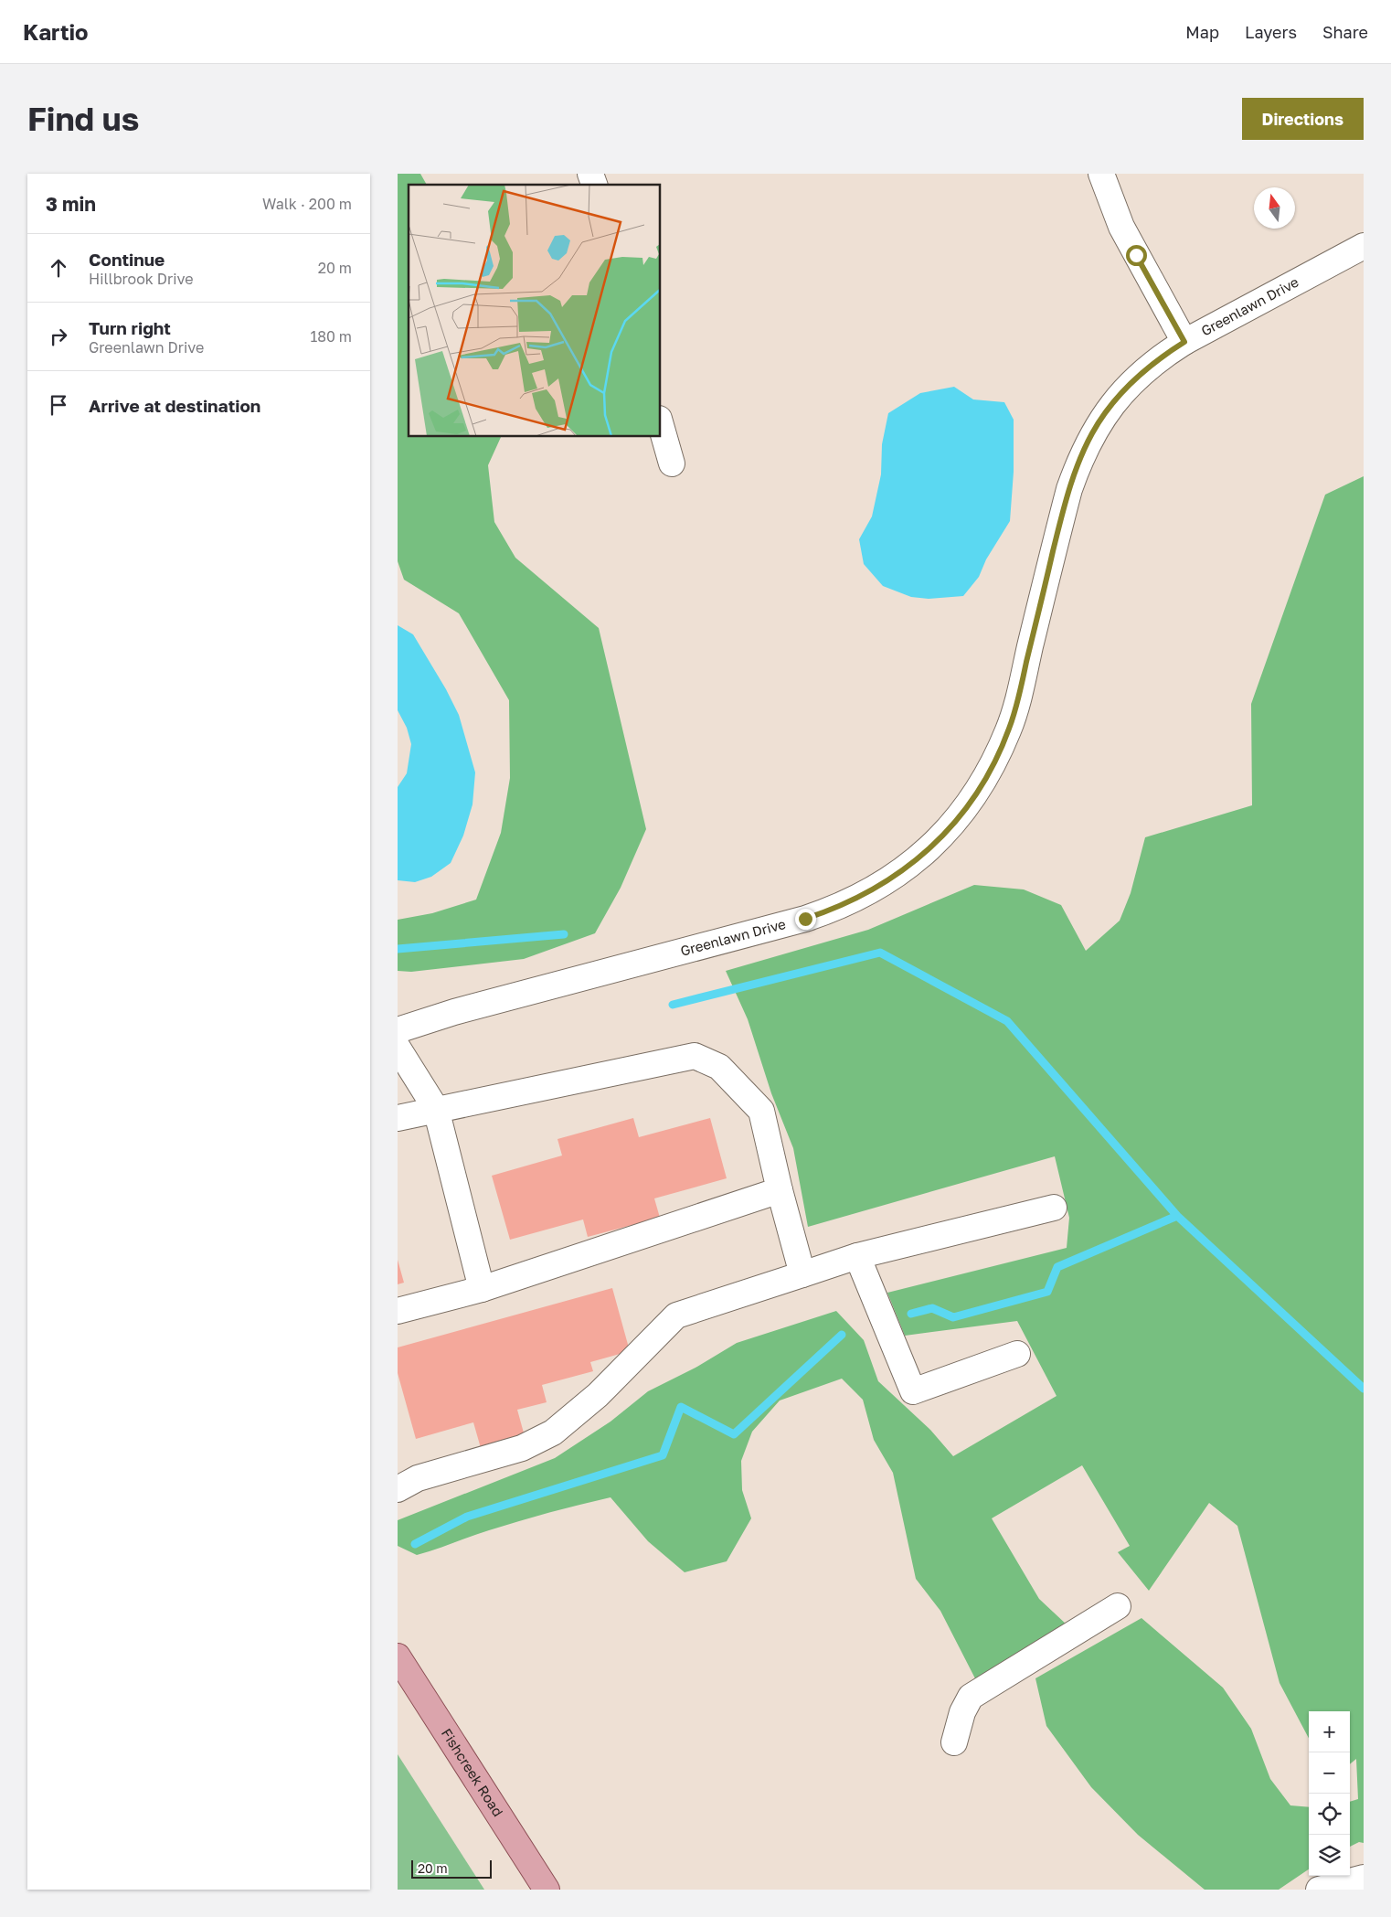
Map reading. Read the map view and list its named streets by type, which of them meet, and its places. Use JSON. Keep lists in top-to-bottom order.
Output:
{
  "streets": {
    "main road": ["Fishcreek Road"],
    "street": ["Greenlawn Drive"]
  },
  "scale_bar": "20 m",
  "north": "top",
  "page": {
    "header": "Kartio",
    "nav": ["Map", "Layers", "Share"],
    "buttons": "Directions",
    "title": "Find us",
    "heading": ["3 min", "Walk · 200 m"],
    "list": [
      ["Continue", "Hillbrook Drive", "20 m"],
      ["Turn right", "Greenlawn Drive", "180 m"],
      "Arrive at destination"
    ],
    "map_buttons": ["+", "−"],
    "scale": "20 m"
  }
}
